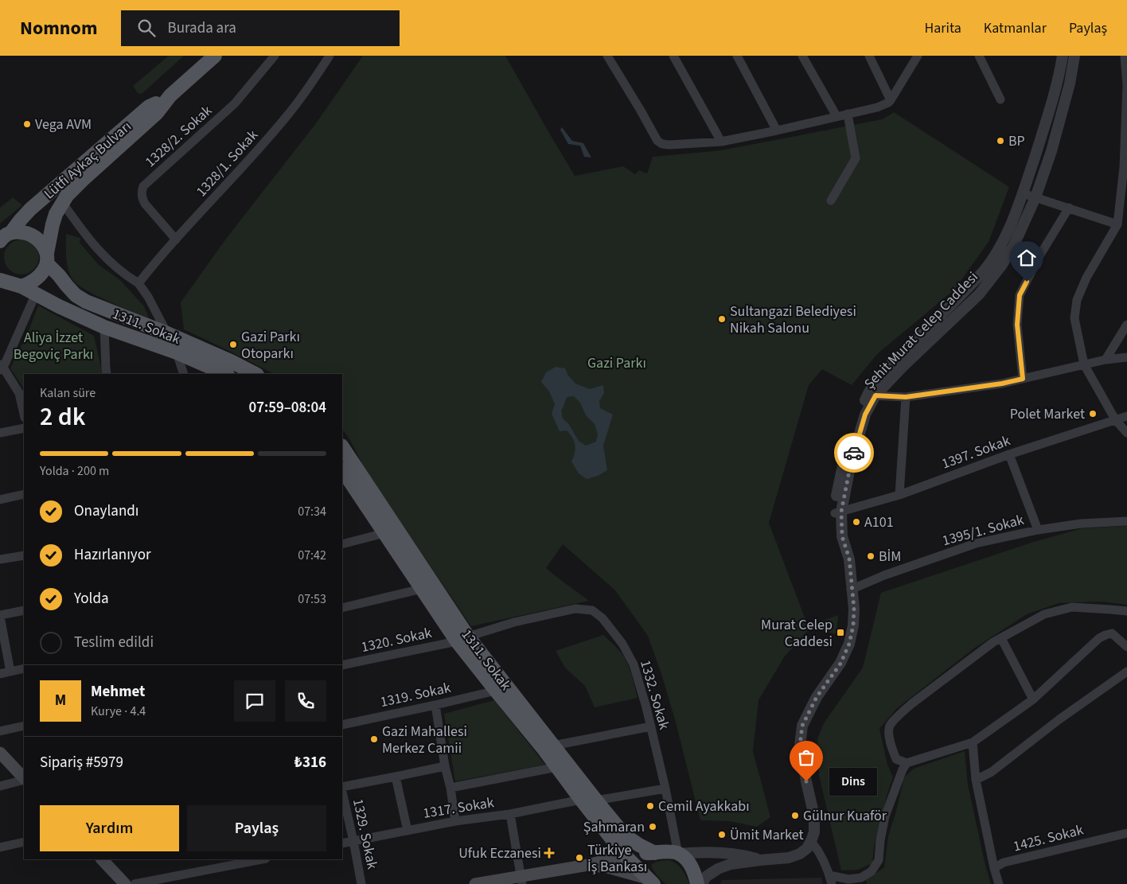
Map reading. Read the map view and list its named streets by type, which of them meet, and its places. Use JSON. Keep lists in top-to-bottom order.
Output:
{
  "streets": {
    "main road": ["Lütfi Aykaç Bulvarı", "1311. Sokak"],
    "street": [
      "1328/2. Sokak",
      "1328/1. Sokak",
      "Şehit Murat Celep Caddesi",
      "1397. Sokak",
      "1395/1. Sokak",
      "1320. Sokak",
      "1319. Sokak",
      "1332. Sokak",
      "1317. Sokak",
      "1329. Sokak",
      "1425. Sokak"
    ]
  },
  "crossings": [
    ["1328/2. Sokak", "1328/1. Sokak"],
    ["Lütfi Aykaç Bulvarı", "1311. Sokak"],
    ["1311. Sokak", "1320. Sokak"],
    ["1311. Sokak", "1319. Sokak"],
    ["1311. Sokak", "1332. Sokak"],
    ["1311. Sokak", "1317. Sokak"],
    ["Şehit Murat Celep Caddesi", "1397. Sokak"],
    ["Şehit Murat Celep Caddesi", "1395/1. Sokak"],
    ["1320. Sokak", "1332. Sokak"],
    ["1317. Sokak", "1329. Sokak"]
  ],
  "parks": ["Aliya İzzet Begoviç Parkı", "Gazi Parkı"],
  "places": {
    "other": [
      "Vega AVM",
      "BP",
      "Sultangazi Belediyesi Nikah Salonu",
      "Gazi Parkı Otoparkı",
      "Polet Market",
      "A101",
      "BİM",
      "Gazi Mahallesi Merkez Camii",
      "Dins",
      "Cemil Ayakkabı",
      "Gülnur Kuaför",
      "Şahmaran",
      "Ümit Market",
      "Türkiye İş Bankası"
    ],
    "transit": ["Murat Celep Caddesi"],
    "health": ["Ufuk Eczanesi"]
  },
  "page": {
    "header": "Nomnom",
    "search": "Burada ara",
    "nav": ["Harita", "Katmanlar", "Paylaş"],
    "heading": ["2 dk", "Kalan süre", "07:59–08:04"],
    "panel": [
      "Mehmet",
      "Kurye · 4.4",
      "Sipariş #5979",
      "₺316"
    ],
    "bar": "Yolda · 200 m",
    "list": [
      ["Onaylandı", "07:34"],
      ["Hazırlanıyor", "07:42"],
      ["Yolda", "07:53"],
      "Teslim edildi"
    ],
    "round": "M",
    "bubble": "Dins",
    "buttons": ["Yardım", "Paylaş"]
  }
}
